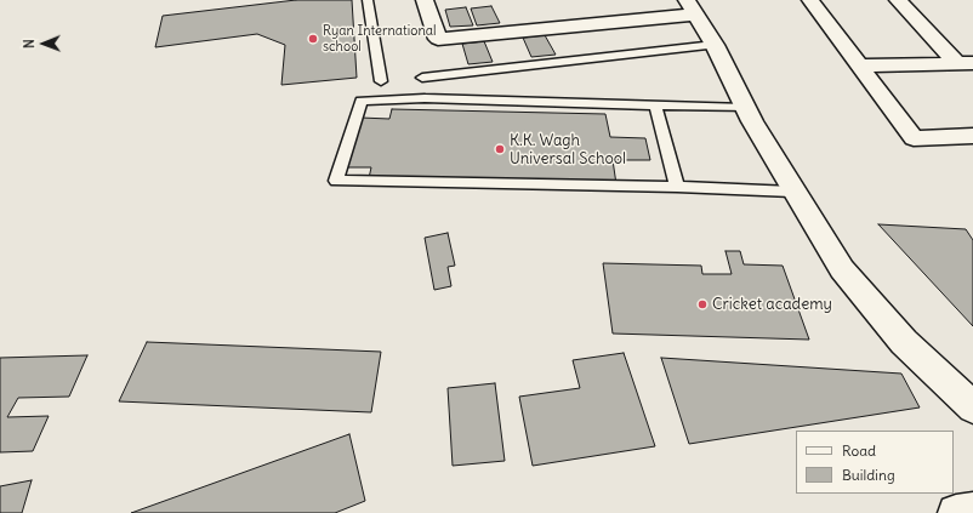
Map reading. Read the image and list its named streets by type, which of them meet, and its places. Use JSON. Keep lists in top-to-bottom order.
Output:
{
  "places": ["Ryan International school", "K.K. Wagh Universal School", "Cricket academy"],
  "legend": ["Road", "Building"],
  "north": "left"
}
